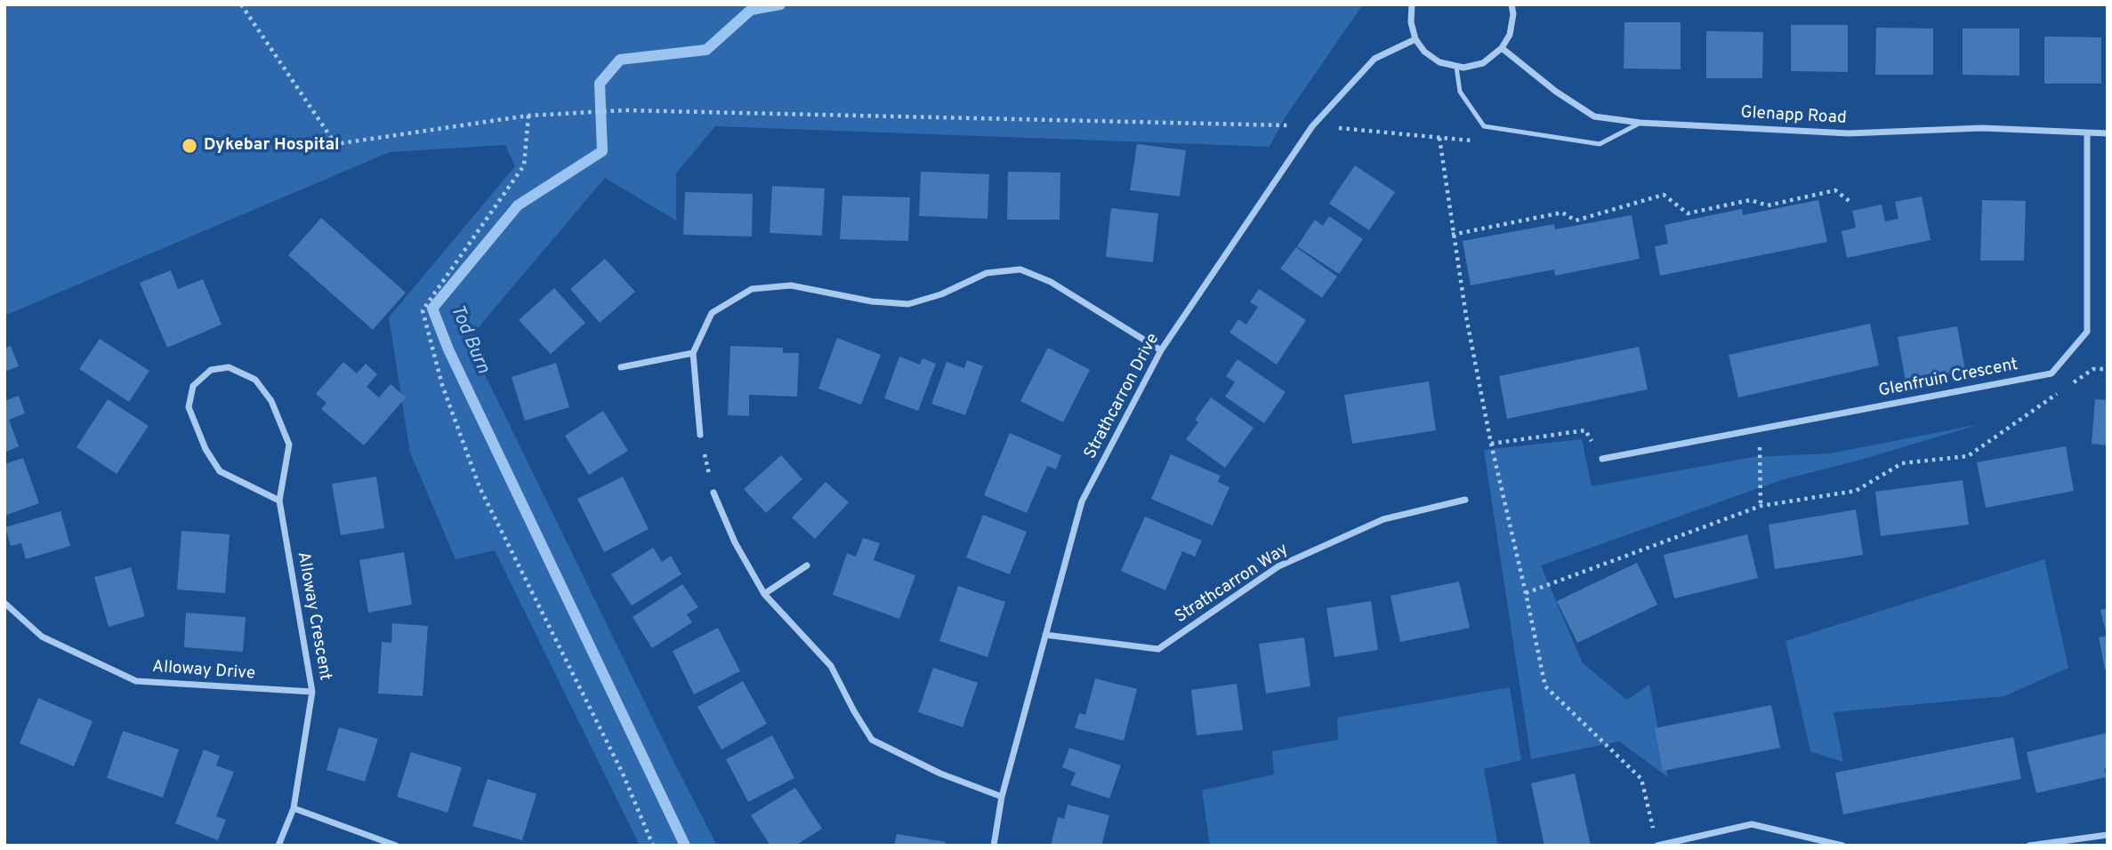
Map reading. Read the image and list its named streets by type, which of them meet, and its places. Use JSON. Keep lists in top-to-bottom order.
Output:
{
  "streets": {
    "street": [
      "Glenapp Road",
      "Glenfruin Crescent",
      "Strathcarron Drive",
      "Strathcarron Way",
      "Alloway Crescent",
      "Alloway Drive"
    ]
  },
  "crossings": [
    ["Glenapp Road", "Glenfruin Crescent"],
    ["Strathcarron Drive", "Strathcarron Way"],
    ["Alloway Crescent", "Alloway Drive"]
  ],
  "water": ["Tod Burn"],
  "places": ["Dykebar Hospital"]
}
